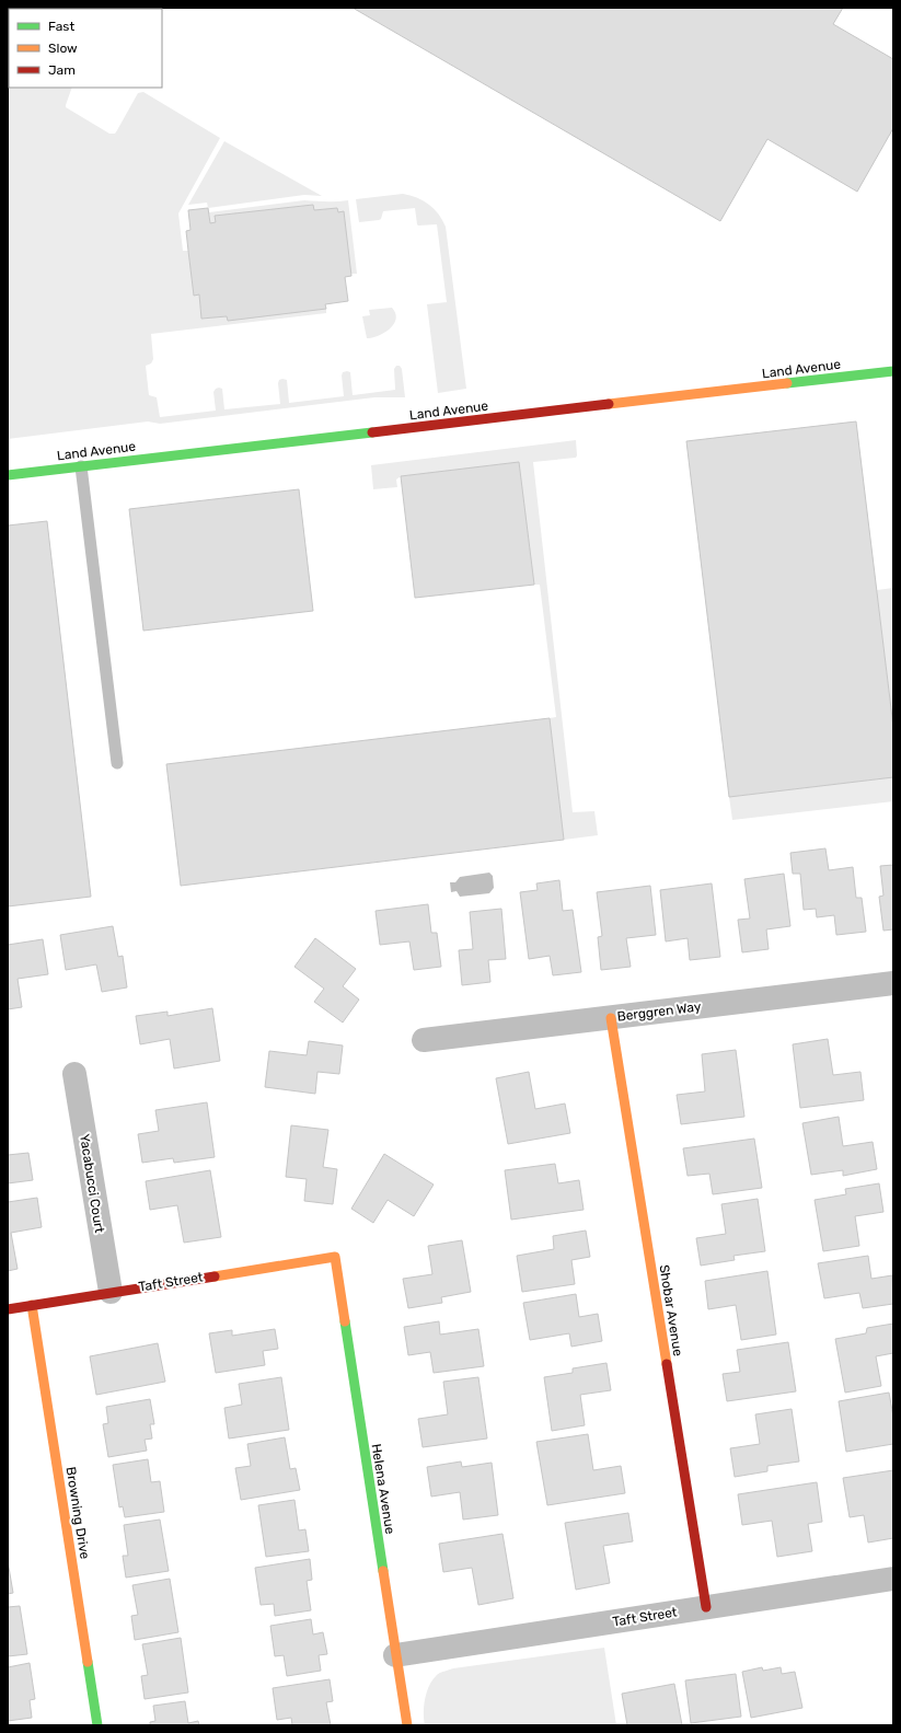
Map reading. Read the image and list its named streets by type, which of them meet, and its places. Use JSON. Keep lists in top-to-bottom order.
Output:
{
  "streets": {
    "street": [
      "Land Avenue",
      "Berggren Way",
      "Yacabucci Court",
      "Taft Street",
      "Shobar Avenue",
      "Helena Avenue",
      "Browning Drive"
    ]
  },
  "crossings": [
    ["Berggren Way", "Shobar Avenue"],
    ["Yacabucci Court", "Taft Street"],
    ["Taft Street", "Shobar Avenue"],
    ["Taft Street", "Helena Avenue"],
    ["Taft Street", "Browning Drive"]
  ],
  "legend": ["Fast", "Slow", "Jam"]
}
